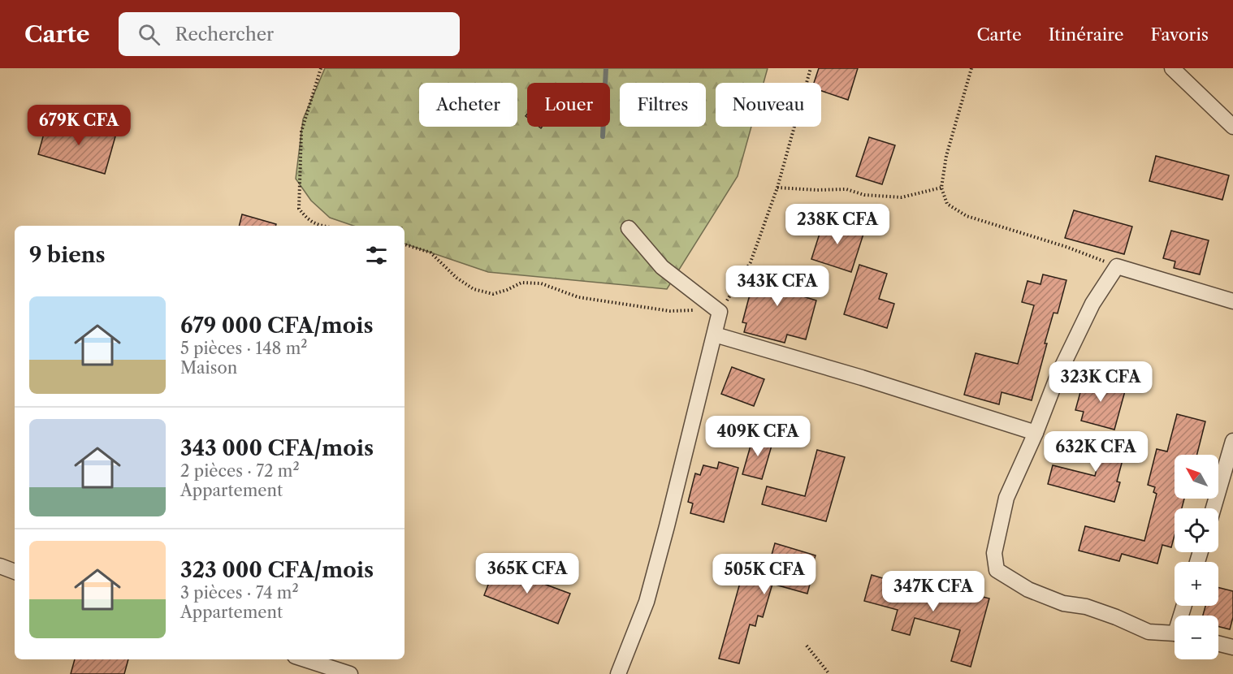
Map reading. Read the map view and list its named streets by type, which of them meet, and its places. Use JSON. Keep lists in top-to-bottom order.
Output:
{
  "north": "top left",
  "page": {
    "header": "Carte",
    "search": "Rechercher",
    "nav": ["Carte", "Itinéraire", "Favoris"],
    "chip": [
      "Acheter",
      "Louer",
      "Filtres",
      "Nouveau"
    ],
    "price": [
      "679K CFA",
      "238K CFA",
      "343K CFA",
      "323K CFA",
      "409K CFA",
      "632K CFA",
      "365K CFA",
      "505K CFA",
      "347K CFA"
    ],
    "heading": "9 biens",
    "list": [
      {
        "name": "679 000 CFA/mois",
        "note": "5 pièces · 148 m² · Maison"
      },
      {
        "name": "343 000 CFA/mois",
        "note": "2 pièces · 72 m² · Appartement"
      },
      {
        "name": "323 000 CFA/mois",
        "note": "3 pièces · 74 m² · Appartement"
      }
    ],
    "map_buttons": ["+", "−"]
  }
}
